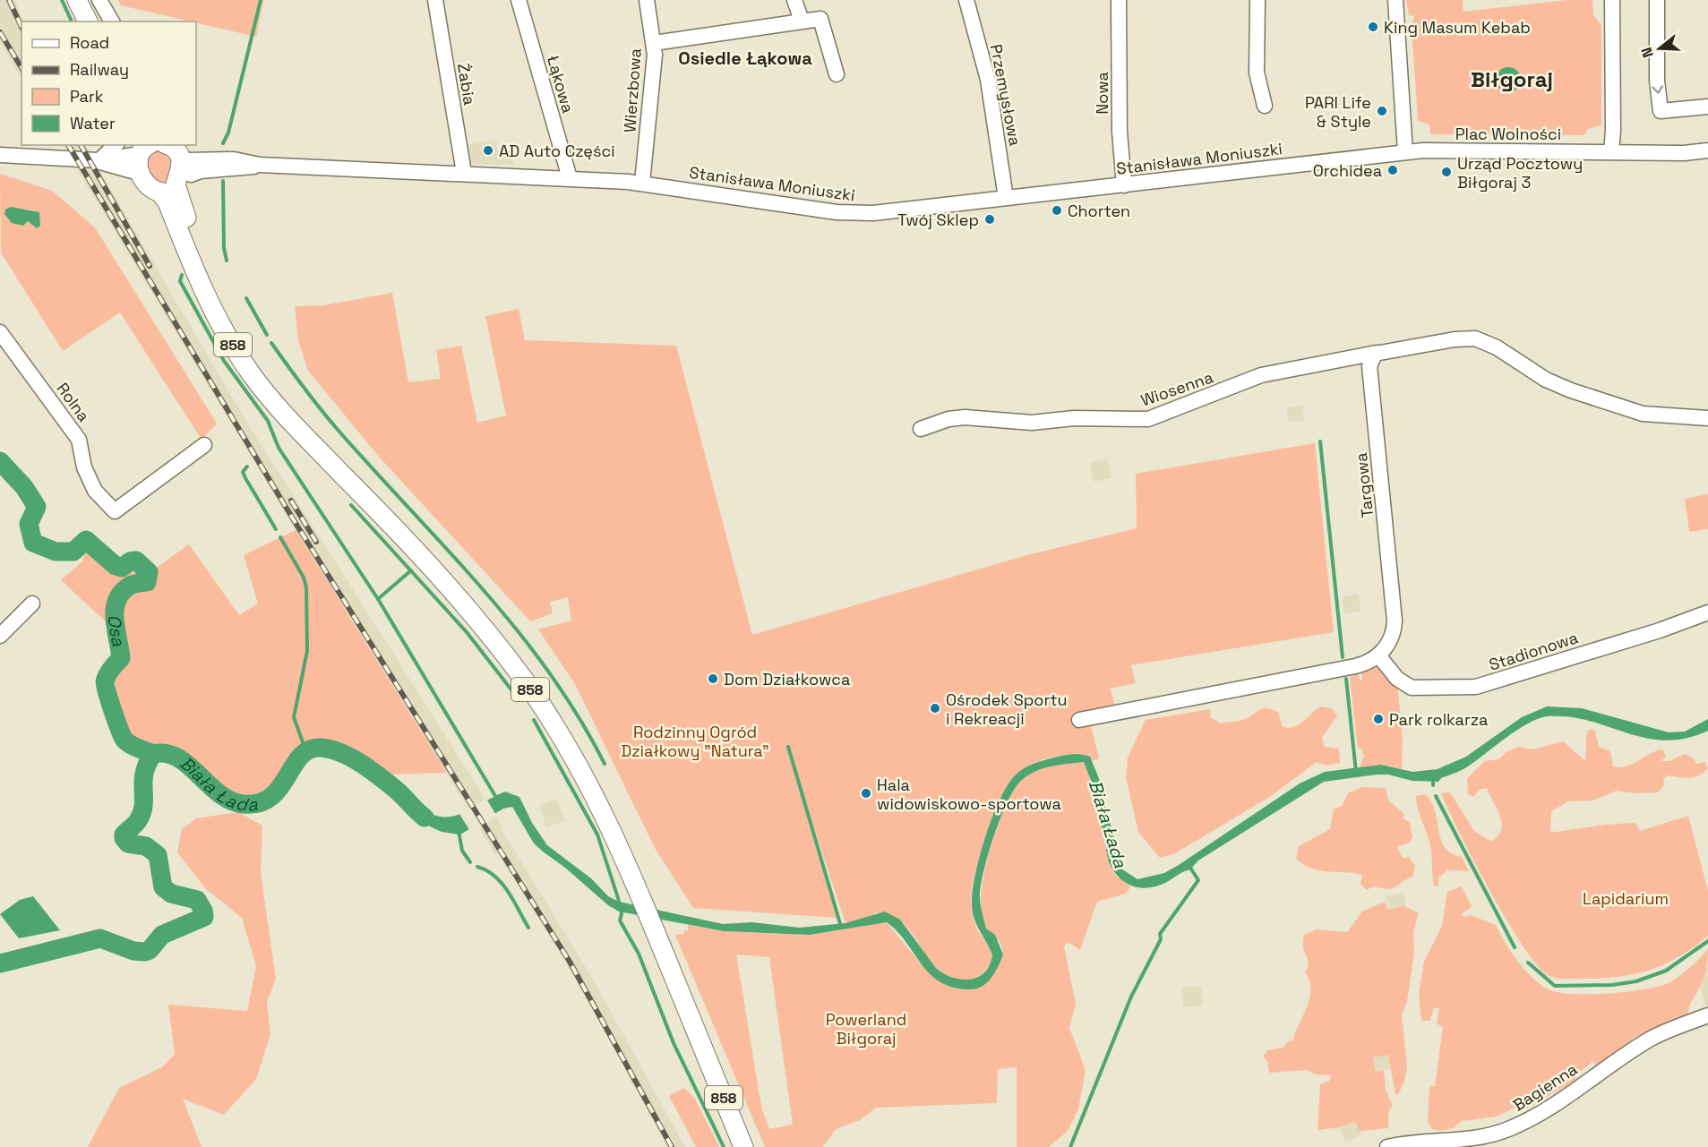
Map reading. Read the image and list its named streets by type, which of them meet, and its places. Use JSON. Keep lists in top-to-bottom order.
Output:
{
  "streets": {
    "main road": ["858"],
    "street": [
      "Żabia",
      "Łąkowa",
      "Wierzbowa",
      "Nowa",
      "Przemysłowa",
      "Plac Wolności",
      "Stanisława Moniuszki",
      "Wiosenna",
      "Rolna",
      "Targowa",
      "Stadionowa",
      "Bagienna"
    ]
  },
  "crossings": [
    ["Żabia", "Stanisława Moniuszki"],
    ["Łąkowa", "Stanisława Moniuszki"],
    ["Wierzbowa", "Stanisława Moniuszki"],
    ["Nowa", "Stanisława Moniuszki"],
    ["Przemysłowa", "Stanisława Moniuszki"],
    ["Plac Wolności", "Stanisława Moniuszki"],
    ["Wiosenna", "Targowa"],
    ["Targowa", "Stadionowa"]
  ],
  "districts": ["Osiedle Łąkowa", "Biłgoraj"],
  "water": ["Osa", "Biała Łada"],
  "parks": ["Rodzinny Ogród Działkowy \"Natura\"", "Lapidarium", "Powerland Biłgoraj"],
  "places": [
    "King Masum Kebab",
    "PARI Life & Style",
    "AD Auto Części",
    "Orchidea",
    "Urząd Pocztowy Biłgoraj 3",
    "Chorten",
    "Twój Sklep",
    "Dom Działkowca",
    "Ośrodek Sportu i Rekreacji",
    "Park rolkarza",
    "Hala widowiskowo-sportowa"
  ],
  "legend": [
    "Road",
    "Railway",
    "Park",
    "Water"
  ],
  "north": "left"
}
